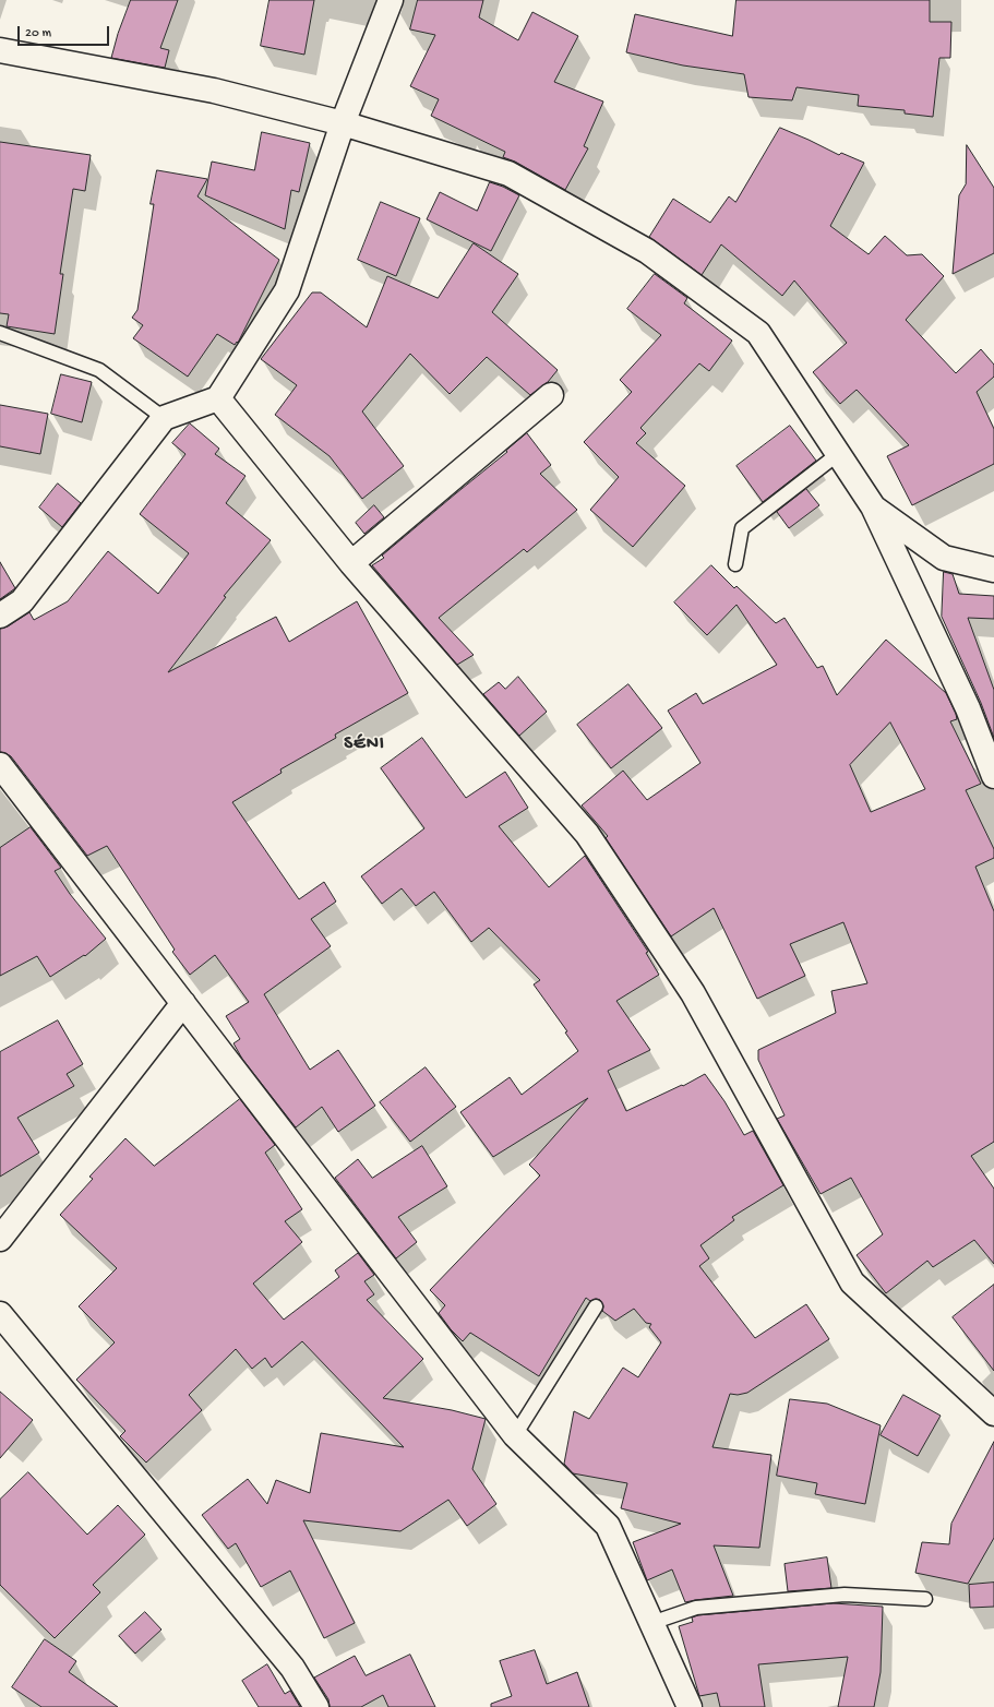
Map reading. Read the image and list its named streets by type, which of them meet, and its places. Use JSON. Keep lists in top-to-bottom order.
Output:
{
  "districts": ["SÉNI"],
  "scale_bar": "20 m"
}
